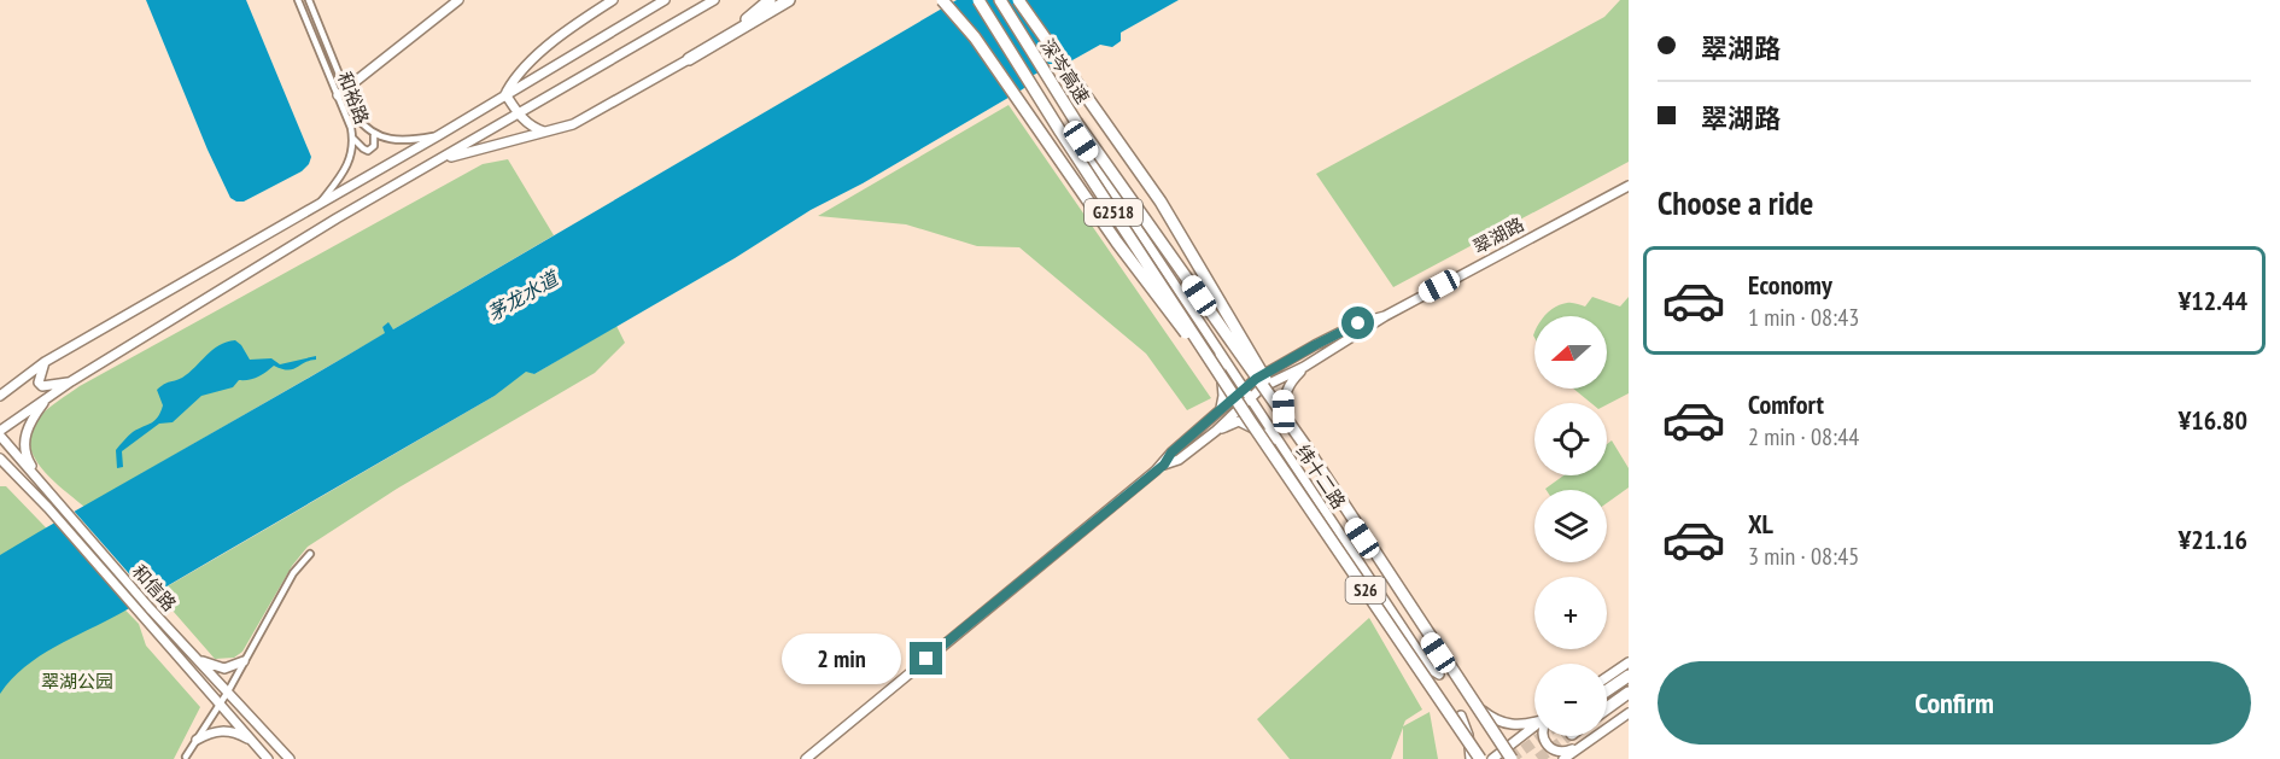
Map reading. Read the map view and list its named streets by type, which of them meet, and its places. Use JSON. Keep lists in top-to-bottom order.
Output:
{
  "streets": {
    "highway": ["深岑高速", "G2518", "S26"],
    "street": [
      "和裕路",
      "翠湖路",
      "纬十二路",
      "和信路"
    ]
  },
  "crossings": [
    ["深岑高速", "S26"],
    ["翠湖路", "纬十二路"]
  ],
  "water": ["茅龙水道"],
  "parks": ["翠湖公园"],
  "north": "left",
  "page": {
    "banner": ["翠湖路", "翠湖路"],
    "heading": "Choose a ride",
    "list": [
      {
        "name": "Economy",
        "note": "1 min · 08:43",
        "value": "¥12.44"
      },
      {
        "name": "Comfort",
        "note": "2 min · 08:44",
        "value": "¥16.80"
      },
      {
        "name": "XL",
        "note": "3 min · 08:45",
        "value": "¥21.16"
      }
    ],
    "map_buttons": ["+", "−"],
    "bubble": "2 min",
    "buttons": "Confirm"
  }
}
